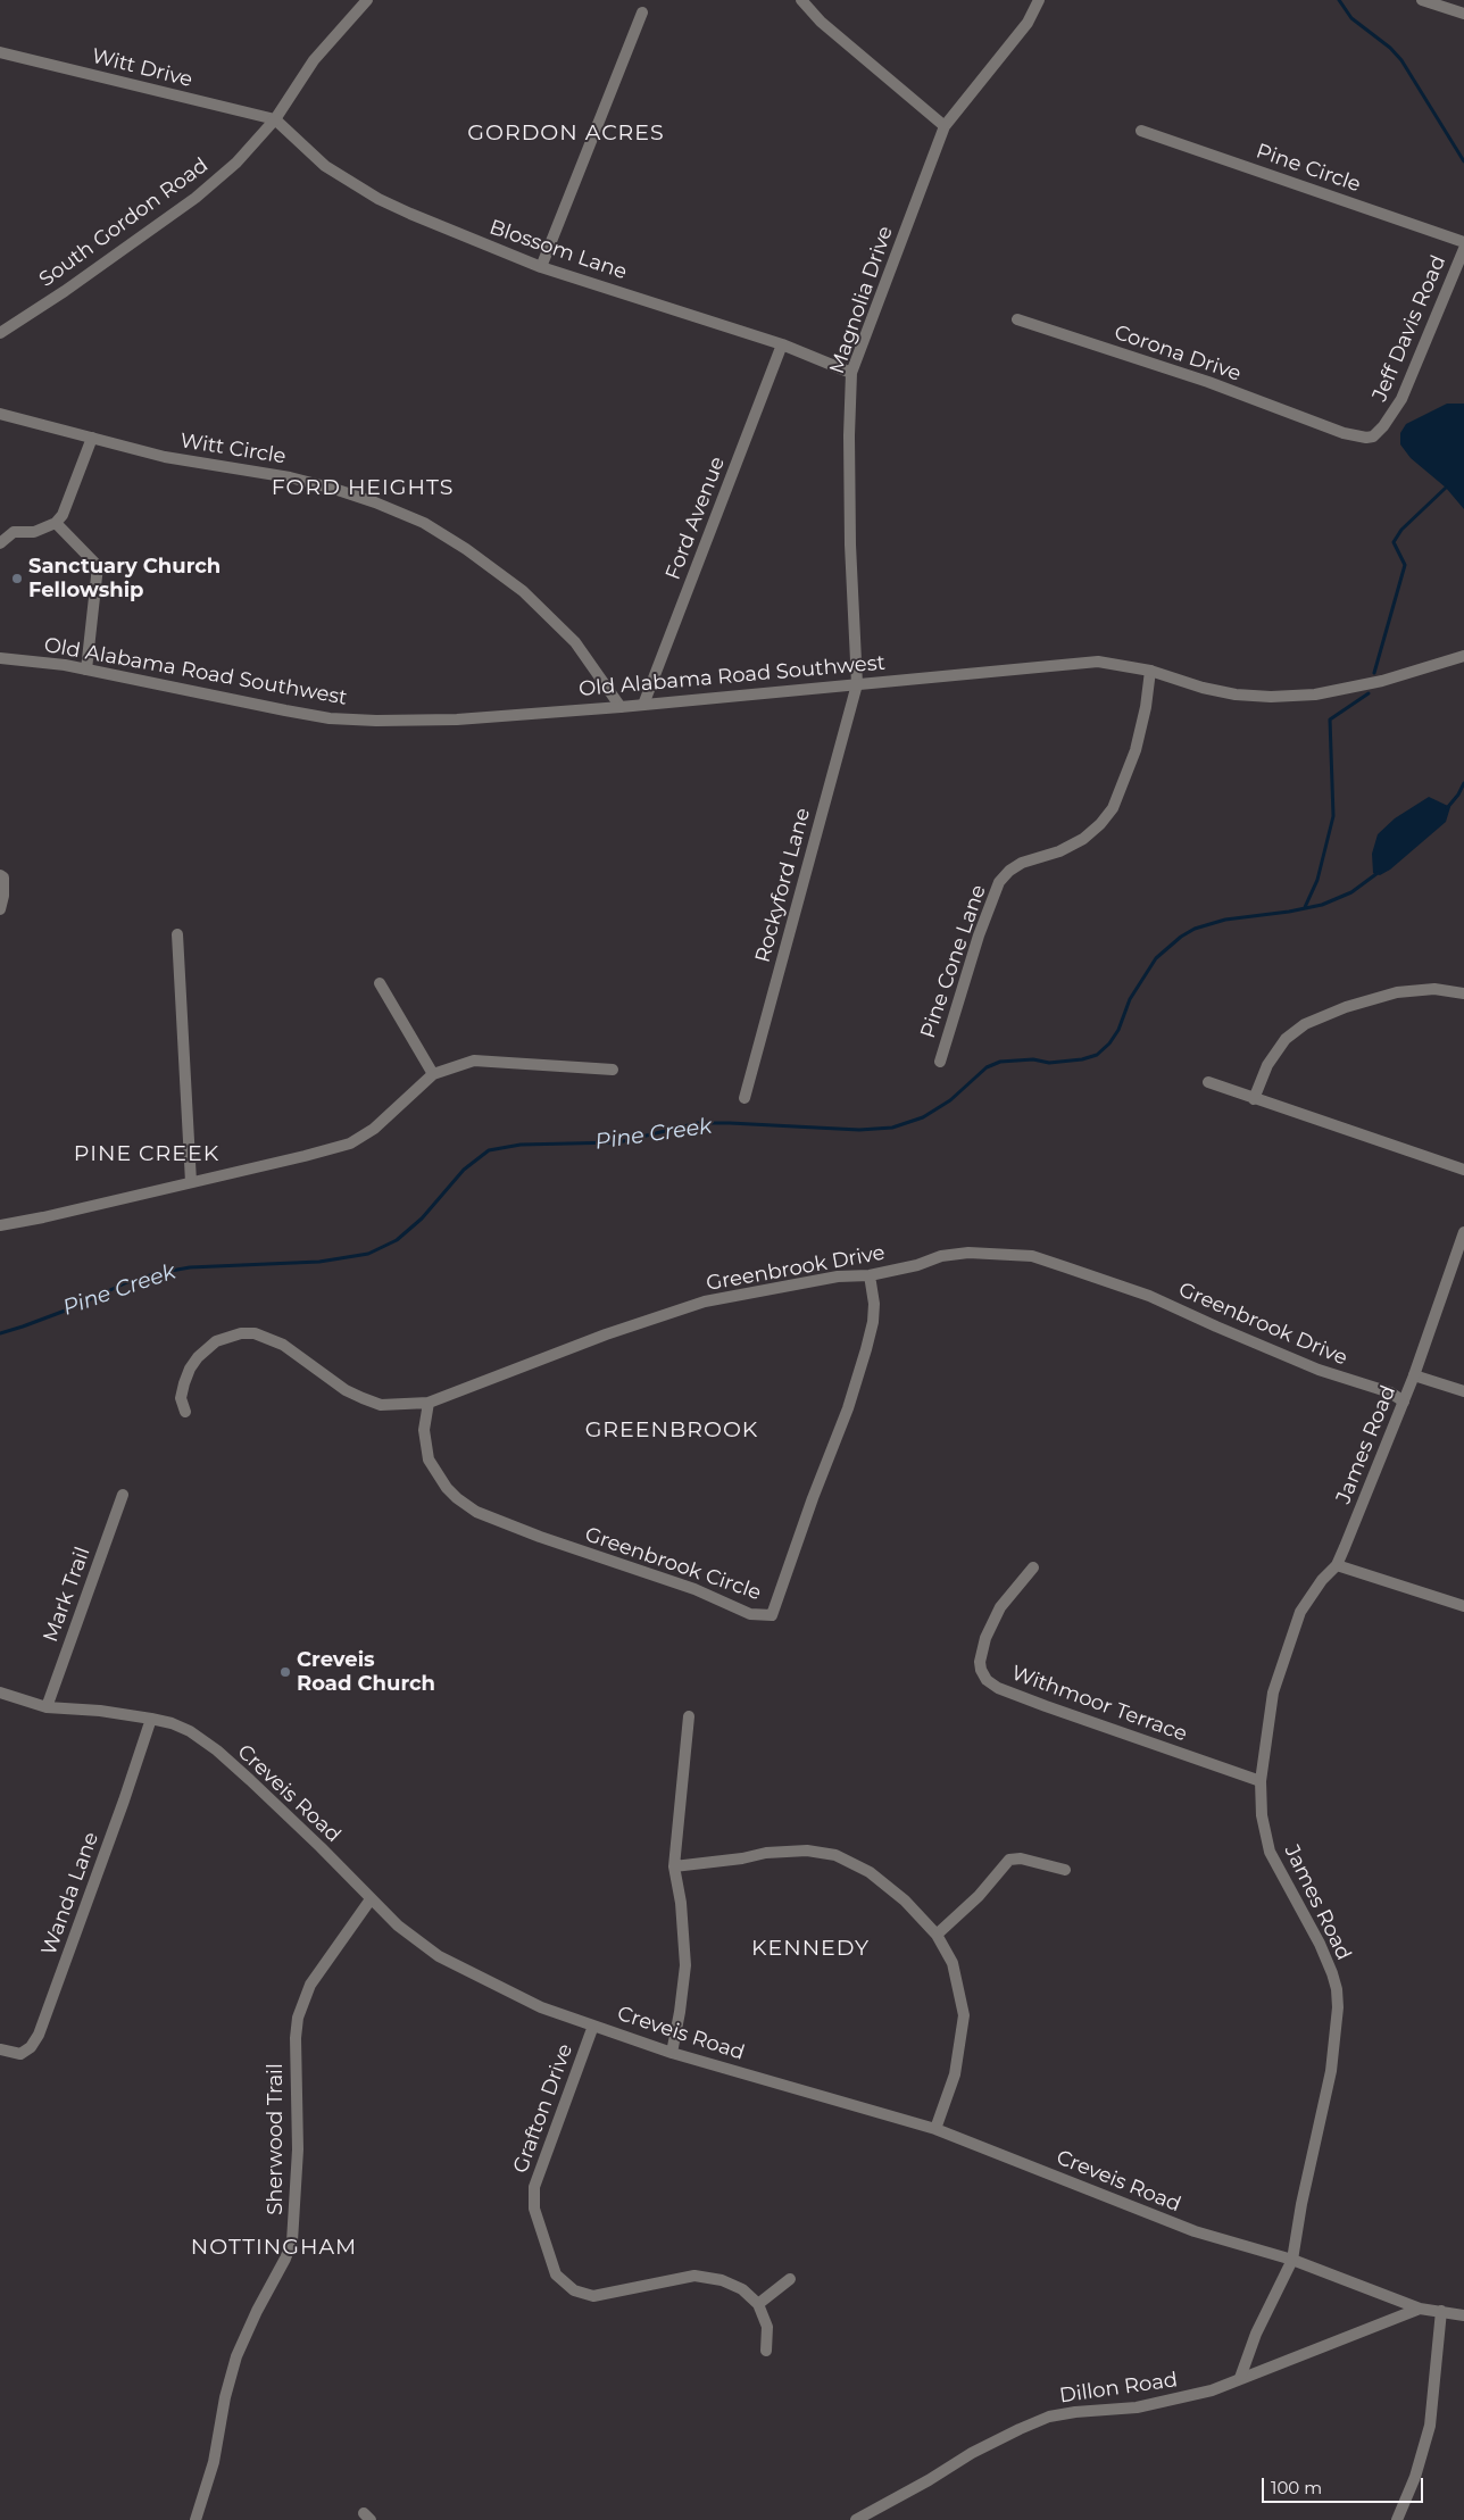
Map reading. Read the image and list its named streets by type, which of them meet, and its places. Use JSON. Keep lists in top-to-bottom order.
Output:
{
  "streets": {
    "street": [
      "Witt Drive",
      "Pine Circle",
      "South Gordon Road",
      "Blossom Lane",
      "Magnolia Drive",
      "Jeff Davis Road",
      "Corona Drive",
      "Witt Circle",
      "Ford Avenue",
      "Old Alabama Road Southwest",
      "Rockyford Lane",
      "Pine Cone Lane",
      "Greenbrook Drive",
      "James Road",
      "Greenbrook Circle",
      "Mark Trail",
      "Withmoor Terrace",
      "Creveis Road",
      "Wanda Lane",
      "Grafton Drive",
      "Sherwood Trail",
      "Dillon Road"
    ]
  },
  "crossings": [
    ["Witt Drive", "South Gordon Road"],
    ["Witt Drive", "Blossom Lane"],
    ["South Gordon Road", "Blossom Lane"],
    ["Blossom Lane", "Magnolia Drive"],
    ["Blossom Lane", "Ford Avenue"],
    ["Magnolia Drive", "Old Alabama Road Southwest"],
    ["Magnolia Drive", "Rockyford Lane"],
    ["Jeff Davis Road", "Corona Drive"],
    ["Witt Circle", "Old Alabama Road Southwest"],
    ["Ford Avenue", "Old Alabama Road Southwest"],
    ["Old Alabama Road Southwest", "Rockyford Lane"],
    ["Old Alabama Road Southwest", "Pine Cone Lane"],
    ["Greenbrook Drive", "James Road"],
    ["Greenbrook Drive", "Greenbrook Circle"],
    ["James Road", "Withmoor Terrace"],
    ["James Road", "Creveis Road"],
    ["James Road", "Dillon Road"],
    ["Mark Trail", "Creveis Road"],
    ["Creveis Road", "Wanda Lane"],
    ["Creveis Road", "Grafton Drive"],
    ["Creveis Road", "Sherwood Trail"],
    ["Creveis Road", "Dillon Road"]
  ],
  "districts": [
    "GORDON ACRES",
    "FORD HEIGHTS",
    "PINE CREEK",
    "GREENBROOK",
    "KENNEDY",
    "NOTTINGHAM"
  ],
  "water": ["Pine Creek"],
  "places": ["Sanctuary Church Fellowship", "Creveis Road Church"],
  "scale_bar": "100 m"
}
